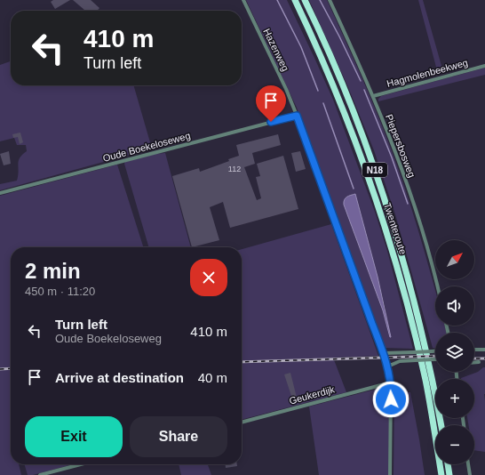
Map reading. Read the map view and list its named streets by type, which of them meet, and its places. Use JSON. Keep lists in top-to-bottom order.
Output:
{
  "streets": {
    "highway": ["N18", "Twenteroute"],
    "street": [
      "Hazenweg",
      "Hagmolenbeekweg",
      "Piepersbosweg",
      "Oude Boekeloseweg",
      "Geukerdijk"
    ]
  },
  "crossings": [
    ["Hazenweg", "Oude Boekeloseweg"],
    ["Hazenweg", "Geukerdijk"],
    ["Hagmolenbeekweg", "Piepersbosweg"],
    ["N18", "Twenteroute"]
  ],
  "house_numbers": ["112"],
  "north": "top right",
  "page": {
    "turn": ["410 m", "Turn left"],
    "map_buttons": ["+", "−"],
    "heading": ["2 min", "450 m · 11:20"],
    "list": [
      {
        "name": "Turn left",
        "note": "Oude Boekeloseweg",
        "value": "410 m"
      },
      {
        "name": "Arrive at destination",
        "value": "40 m"
      }
    ],
    "buttons": ["Exit", "Share"]
  }
}
